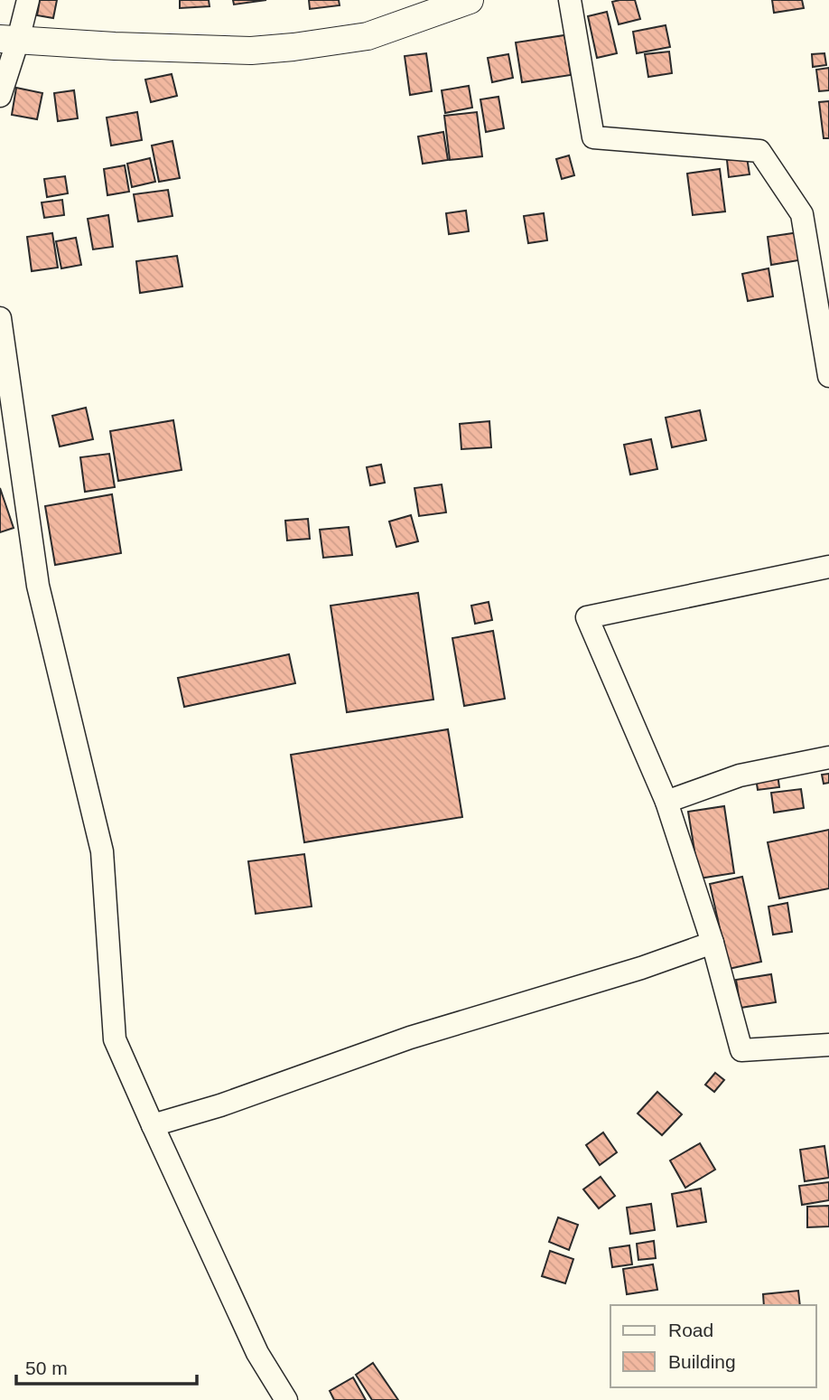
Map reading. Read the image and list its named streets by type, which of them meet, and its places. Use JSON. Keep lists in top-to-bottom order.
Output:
{
  "legend": ["Road", "Building"],
  "scale_bar": "50 m"
}
